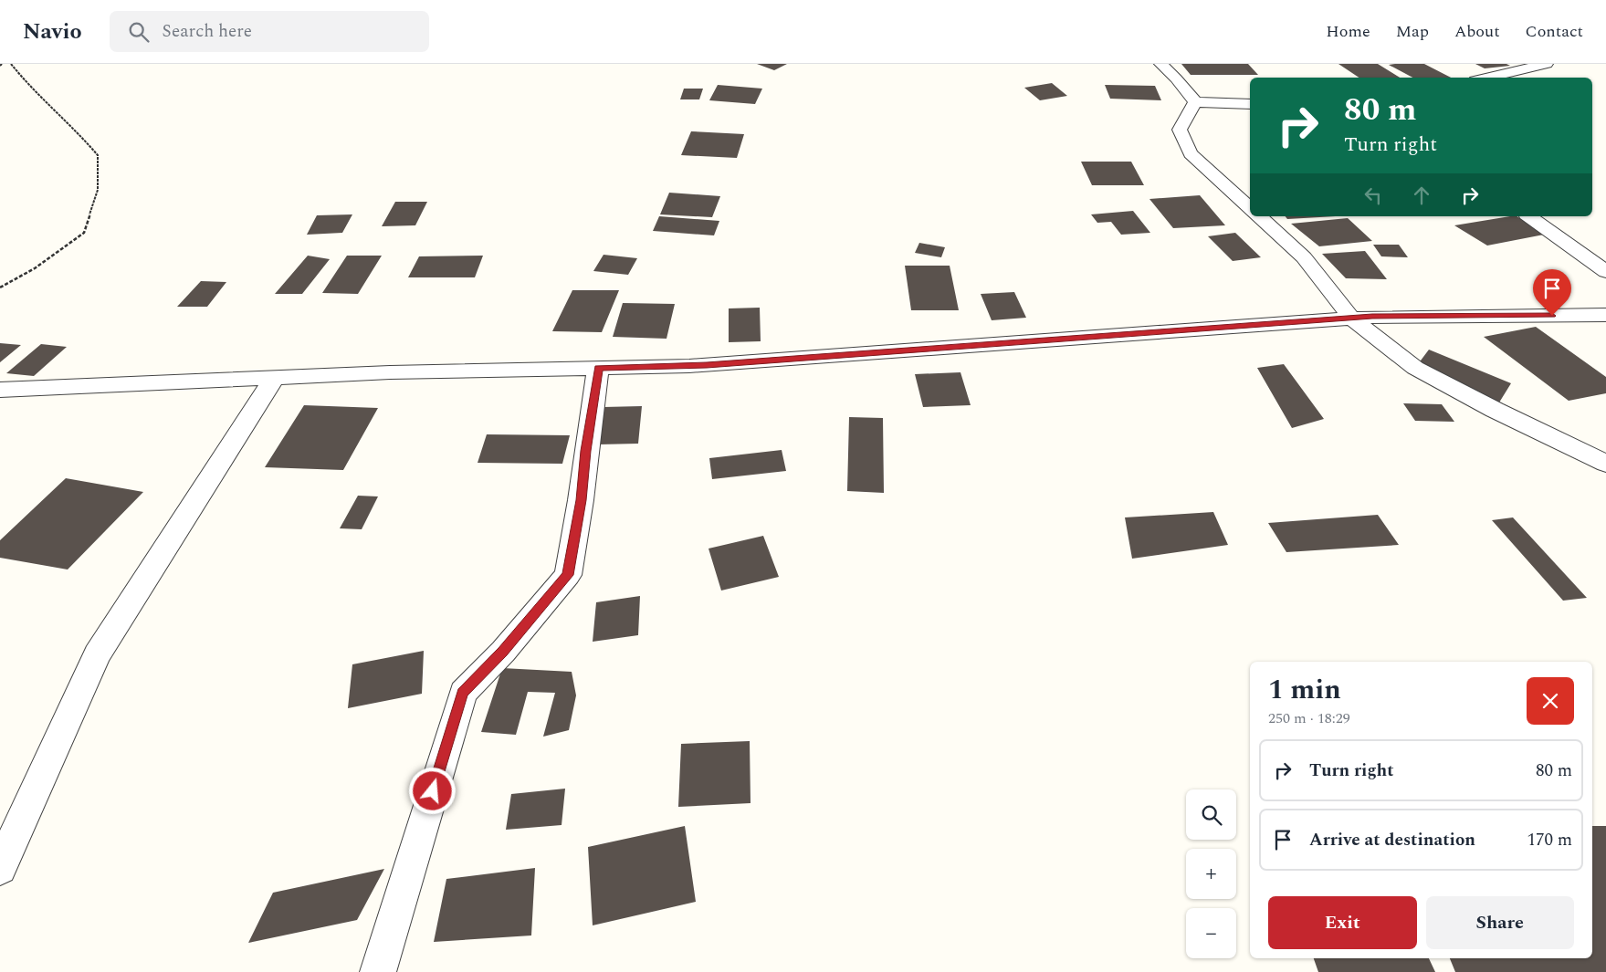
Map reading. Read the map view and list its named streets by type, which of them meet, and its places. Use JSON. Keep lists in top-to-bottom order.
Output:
{
  "page": {
    "header": "Navio",
    "search": "Search here",
    "nav": [
      "Home",
      "Map",
      "About",
      "Contact"
    ],
    "turn": ["80 m", "Turn right"],
    "heading": ["1 min", "250 m · 18:29"],
    "list": [
      {
        "name": "Turn right",
        "value": "80 m"
      },
      {
        "name": "Arrive at destination",
        "value": "170 m"
      }
    ],
    "map_buttons": ["+", "−"],
    "buttons": ["Exit", "Share"]
  }
}
